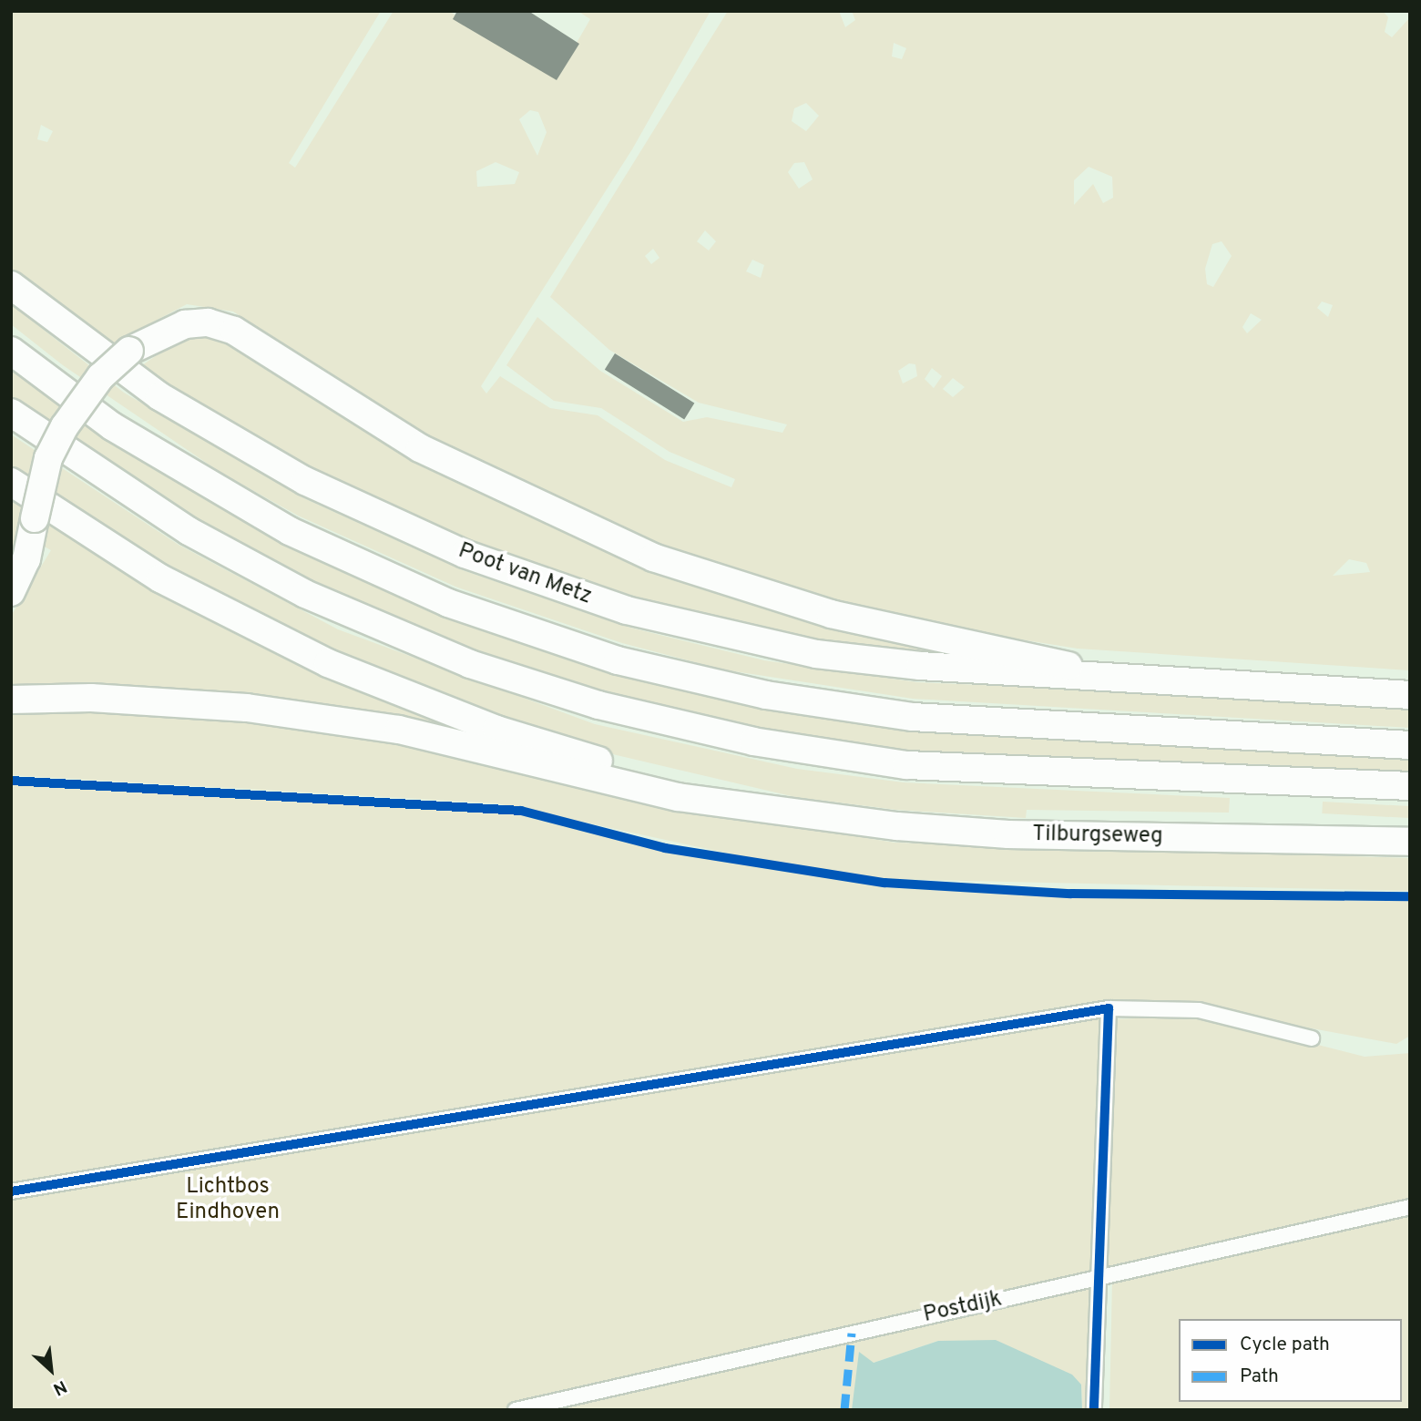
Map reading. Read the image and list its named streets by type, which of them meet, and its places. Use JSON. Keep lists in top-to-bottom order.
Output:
{
  "streets": {
    "highway": ["Poot van Metz", "Tilburgseweg"],
    "street": ["Postdijk"]
  },
  "parks": ["Lichtbos Eindhoven"],
  "legend": ["Cycle path", "Path"],
  "north": "bottom right"
}
